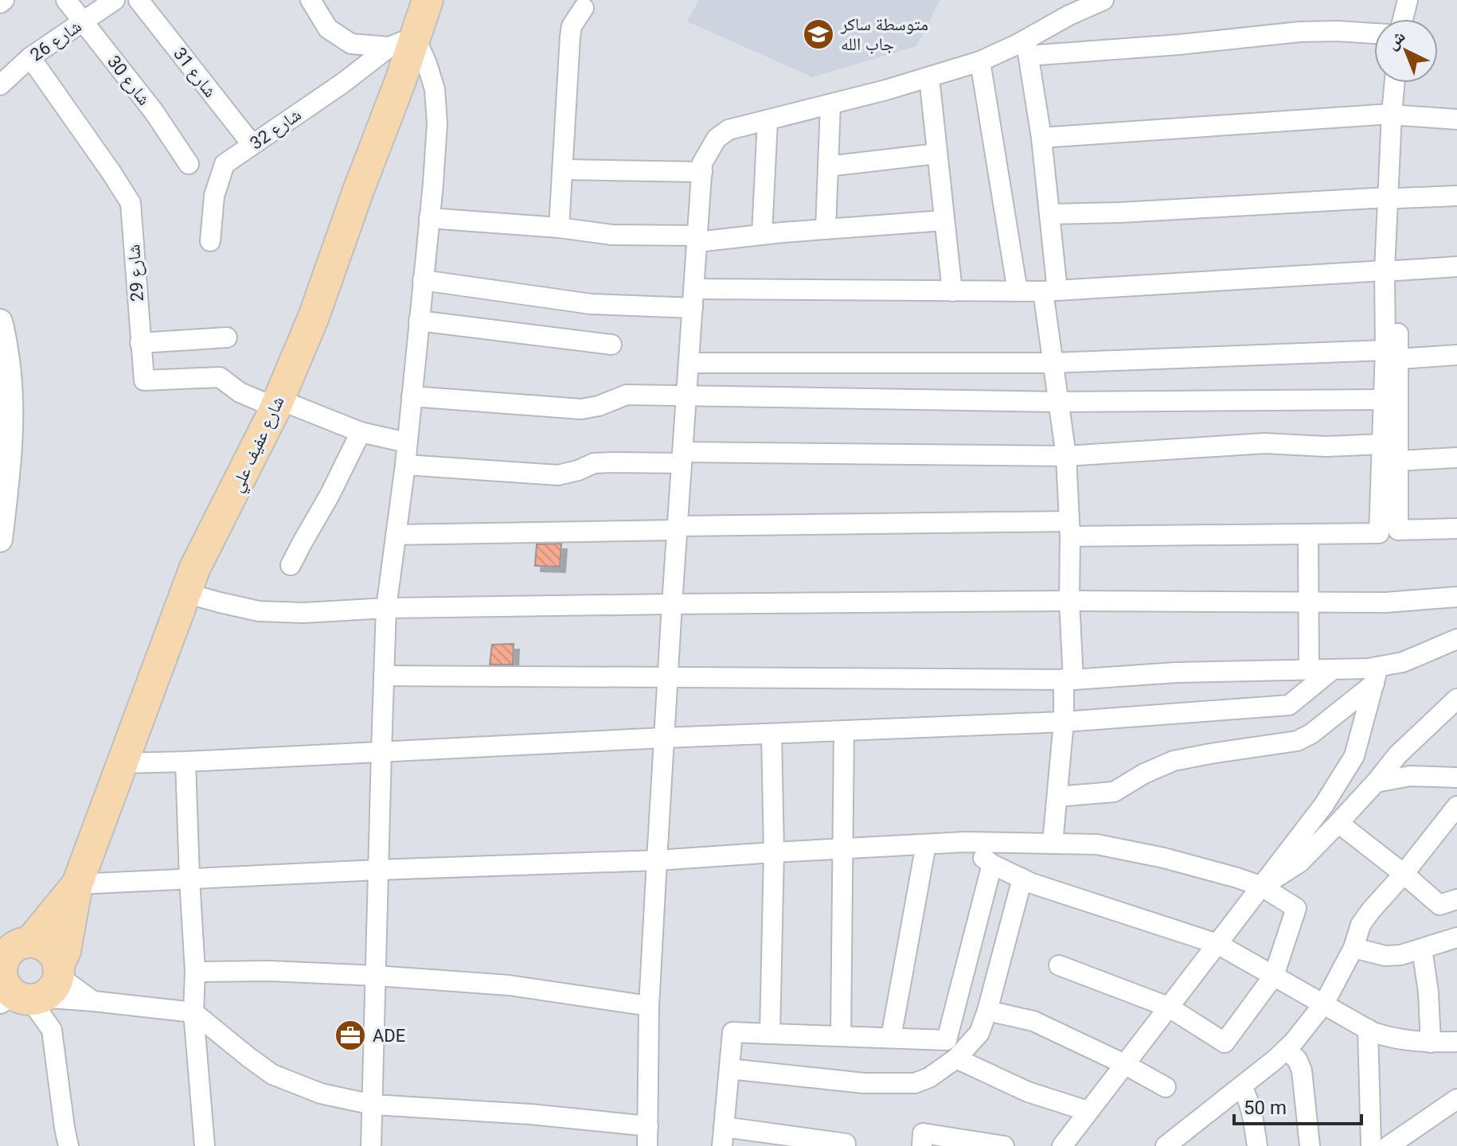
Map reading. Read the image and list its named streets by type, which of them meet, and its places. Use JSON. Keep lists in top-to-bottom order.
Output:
{
  "streets": {
    "main road": ["شارع عفيف علي"],
    "street": [
      "شارع 26",
      "شارع 31",
      "شارع 30",
      "شارع 32",
      "شارع 29"
    ]
  },
  "crossings": [
    ["شارع 26", "شارع 30"],
    ["شارع 26", "شارع 29"],
    ["شارع 31", "شارع 32"],
    ["شارع 32", "شارع عفيف علي"],
    ["شارع 29", "شارع عفيف علي"]
  ],
  "places": {
    "school or university": ["متوسطة ساكر جاب الله"],
    "office": ["ADE"]
  },
  "scale_bar": "50 m",
  "north": "top left"
}
